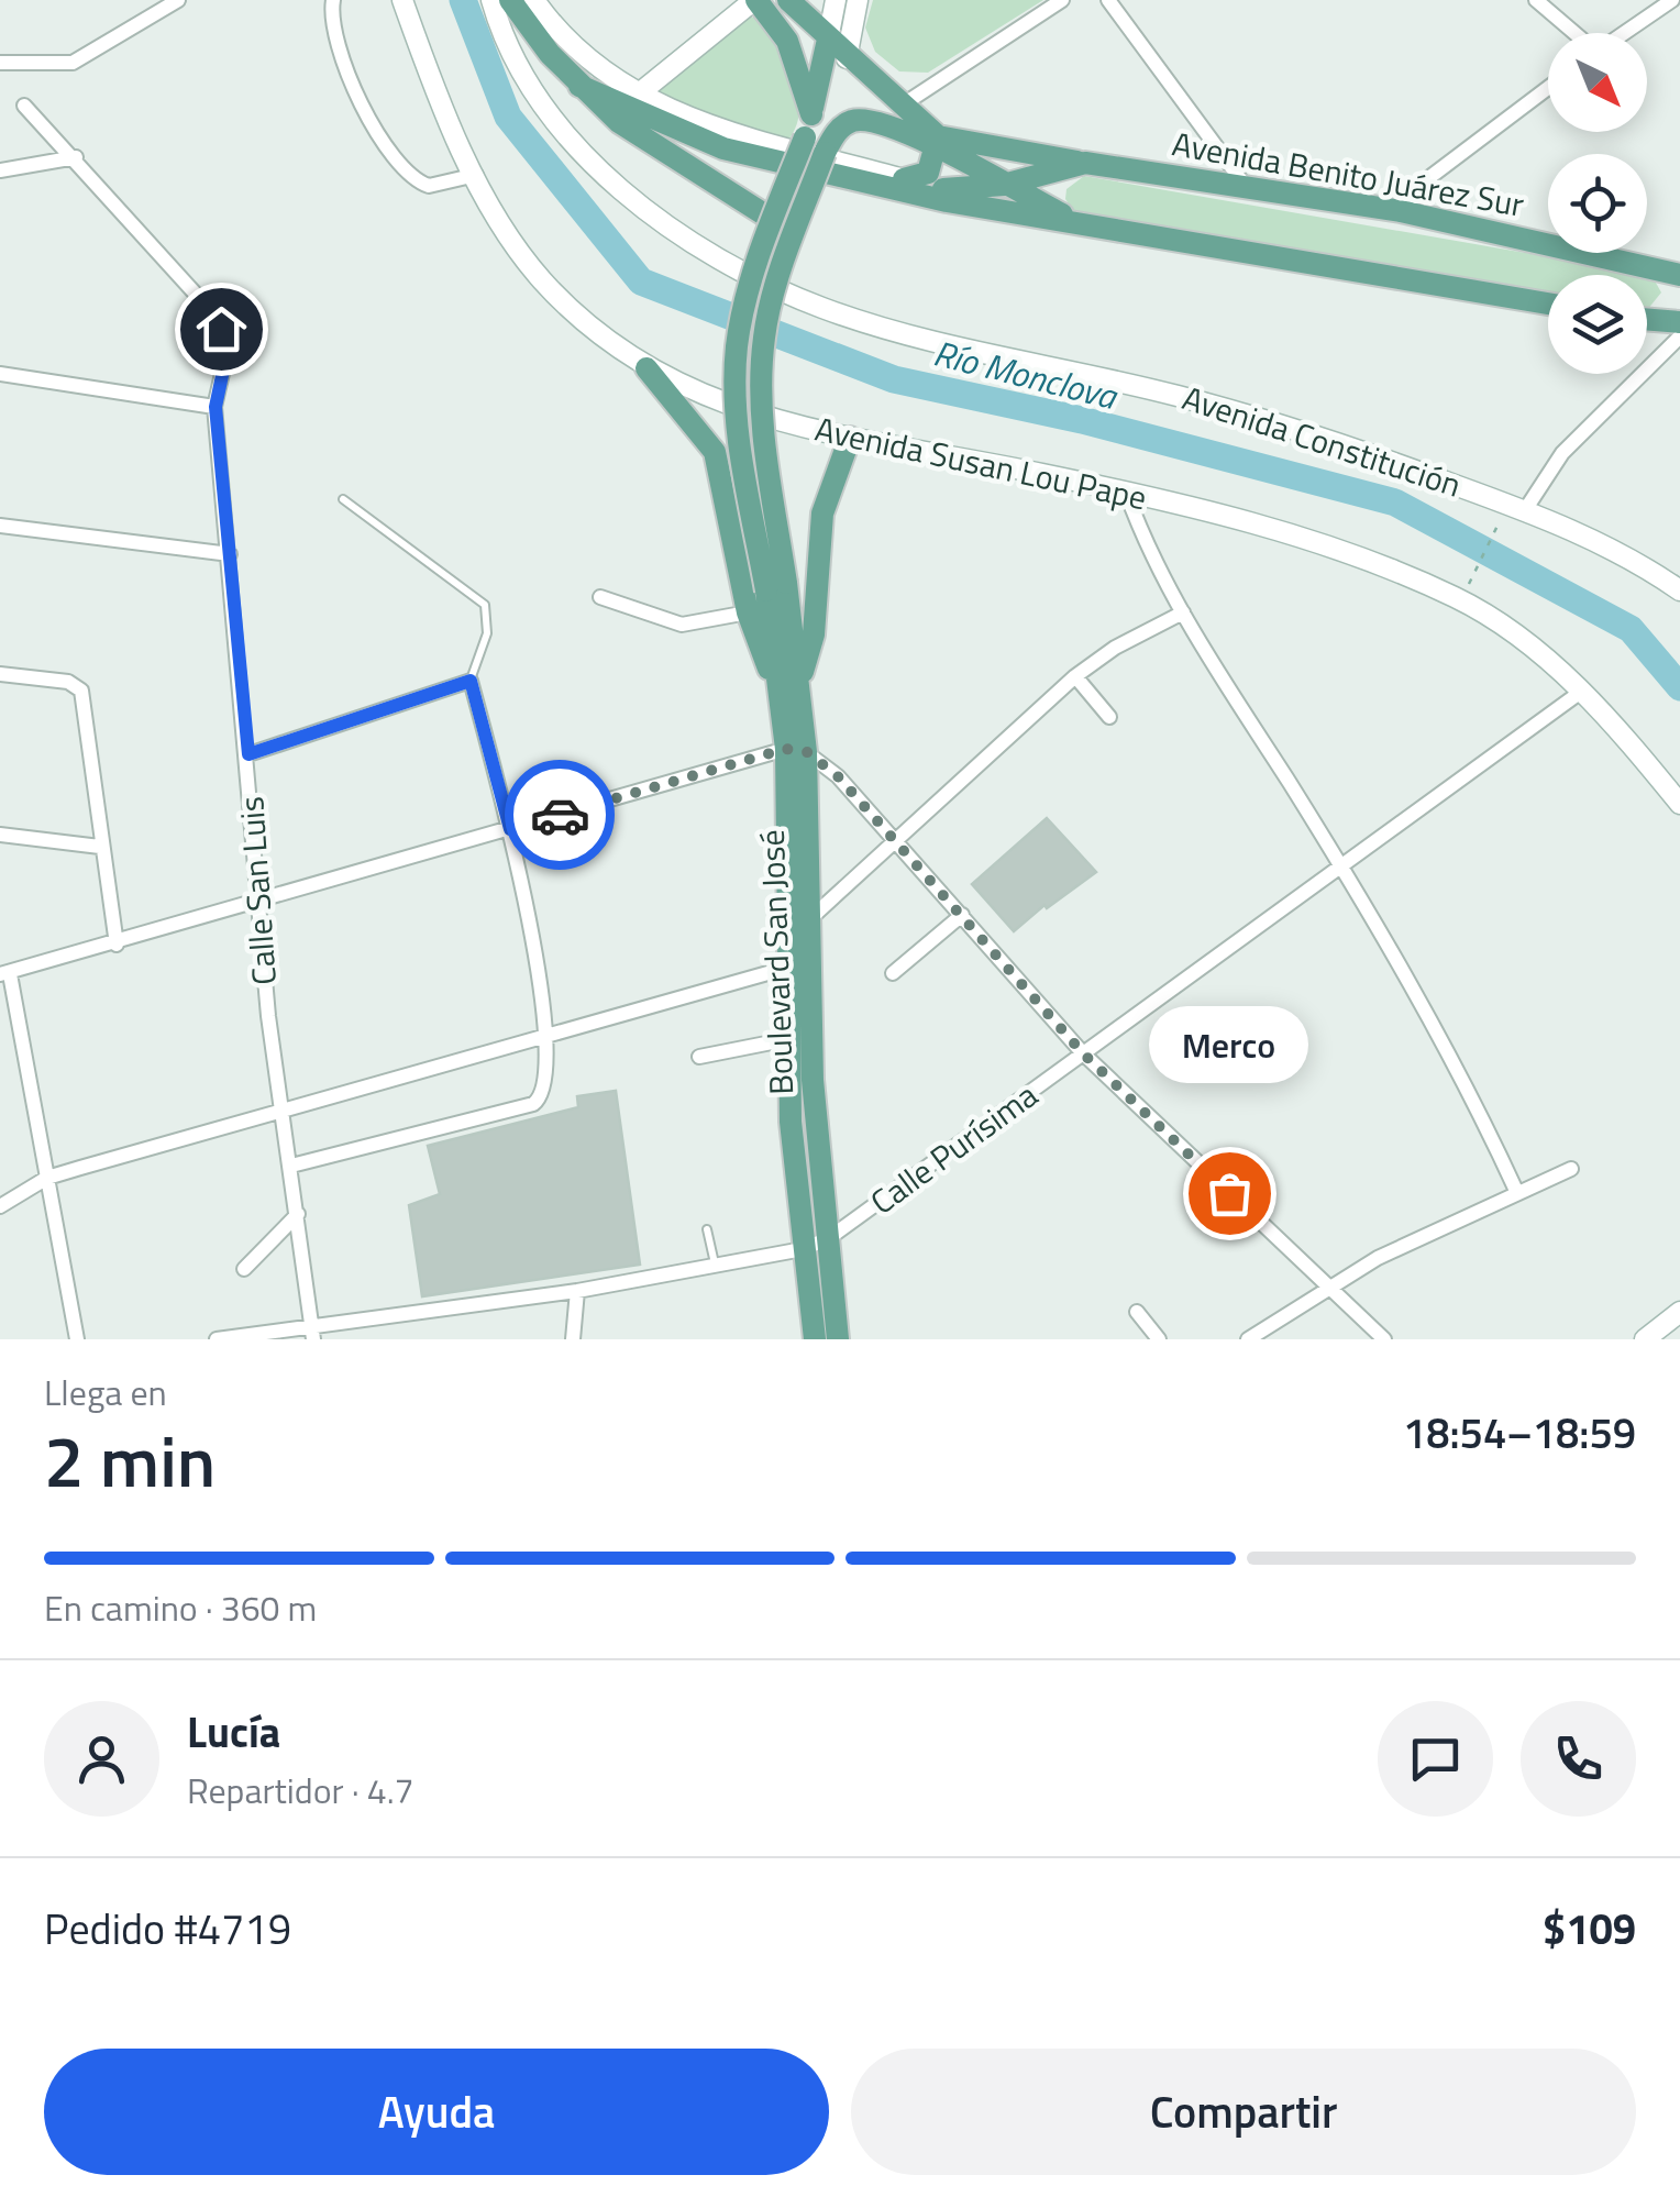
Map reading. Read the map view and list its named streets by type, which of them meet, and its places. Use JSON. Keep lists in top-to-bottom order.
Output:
{
  "streets": {
    "main road": ["Avenida Benito Juárez Sur", "Boulevard San José"],
    "street": [
      "Avenida Constitución",
      "Avenida Susan Lou Pape",
      "Calle San Luis",
      "Calle Purísima"
    ]
  },
  "crossings": [
    ["Avenida Susan Lou Pape", "Calle Purísima"],
    ["Calle San Luis", "Calle Purísima"],
    ["Boulevard San José", "Calle Purísima"]
  ],
  "water": ["Río Monclova"],
  "places": ["Merco"],
  "north": "bottom right",
  "page": {
    "bubble": "Merco",
    "heading": ["2 min", "Llega en", "18:54–18:59"],
    "panel": [
      "Lucía",
      "Repartidor · 4.7",
      "Pedido #4719",
      "$109"
    ],
    "bar": "En camino · 360 m",
    "buttons": ["Ayuda", "Compartir"]
  }
}
